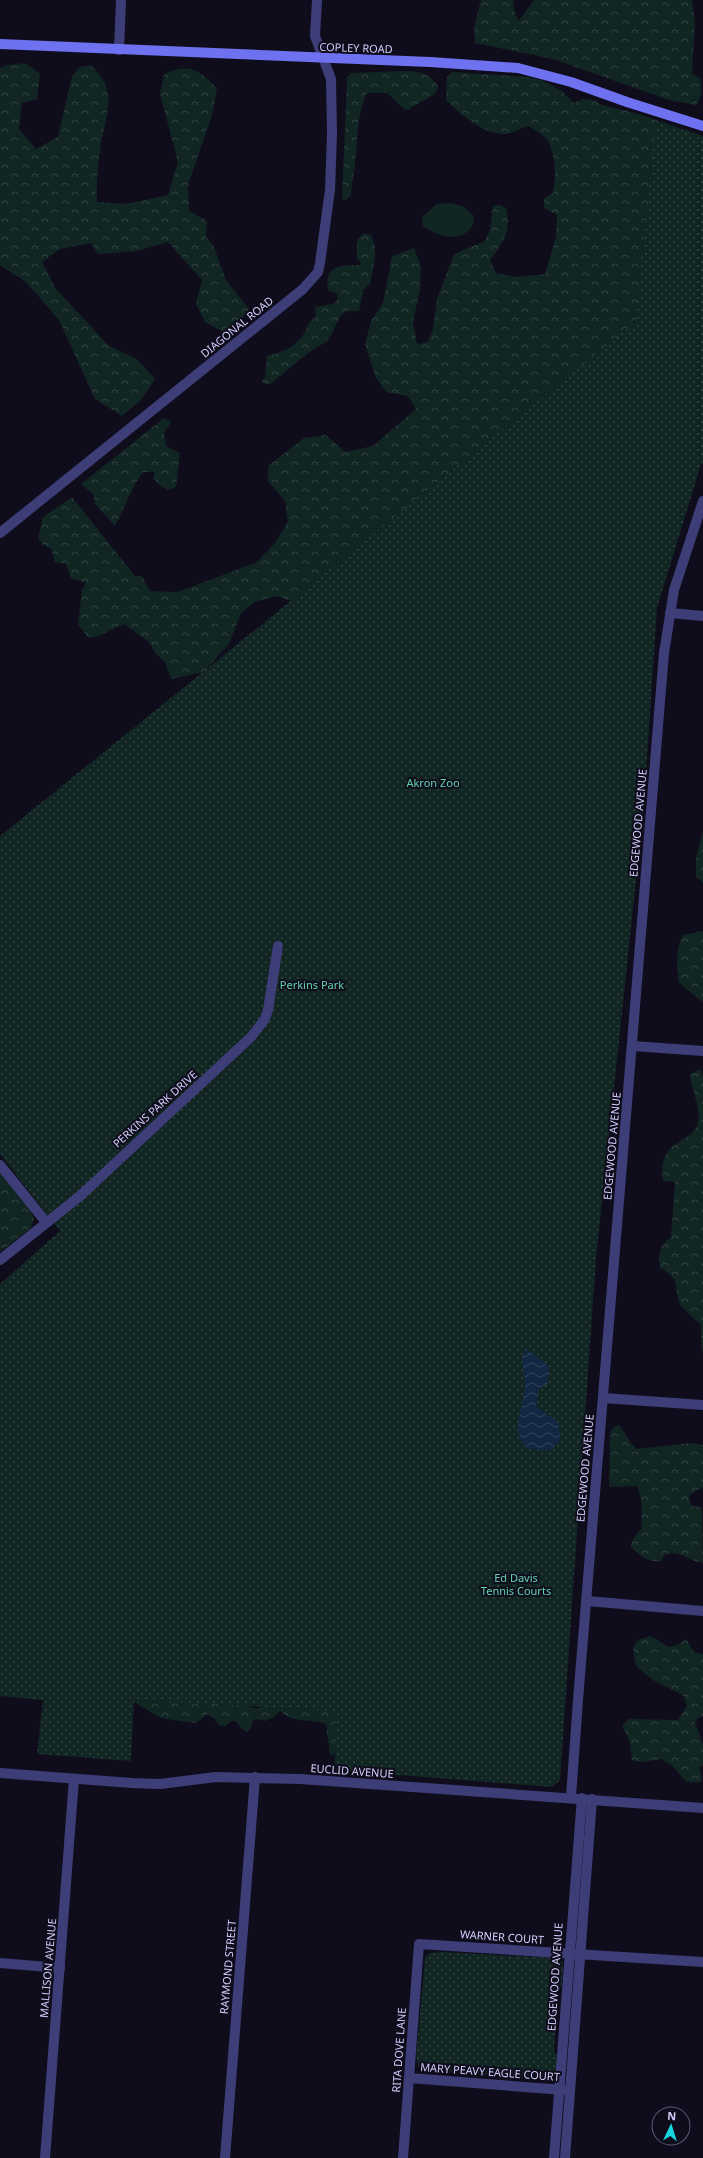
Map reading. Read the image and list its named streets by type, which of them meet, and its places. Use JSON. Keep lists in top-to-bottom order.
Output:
{
  "streets": {
    "main road": ["COPLEY ROAD"],
    "street": [
      "DIAGONAL ROAD",
      "EDGEWOOD AVENUE",
      "PERKINS PARK DRIVE",
      "EUCLID AVENUE",
      "WARNER COURT",
      "RAYMOND STREET",
      "MALLISON AVENUE",
      "RITA DOVE LANE",
      "MARY PEAVY EAGLE COURT"
    ]
  },
  "crossings": [
    ["COPLEY ROAD", "DIAGONAL ROAD"],
    ["EDGEWOOD AVENUE", "EUCLID AVENUE"],
    ["EDGEWOOD AVENUE", "WARNER COURT"],
    ["EDGEWOOD AVENUE", "MARY PEAVY EAGLE COURT"],
    ["EUCLID AVENUE", "RAYMOND STREET"],
    ["EUCLID AVENUE", "MALLISON AVENUE"],
    ["WARNER COURT", "RITA DOVE LANE"],
    ["RITA DOVE LANE", "MARY PEAVY EAGLE COURT"]
  ],
  "parks": ["Akron Zoo", "Perkins Park", "Ed Davis Tennis Courts"],
  "north": "top"
}
